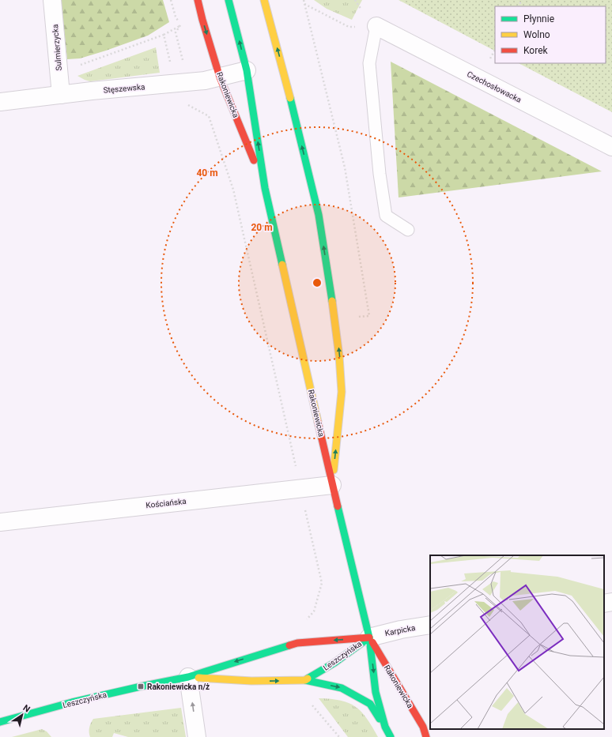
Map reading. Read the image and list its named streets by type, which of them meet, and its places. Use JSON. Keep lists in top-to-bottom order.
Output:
{
  "streets": {
    "street": [
      "Sulmierzycka",
      "Czechosłowacka",
      "Stęszewska",
      "Rakoniewicka",
      "Kościańska",
      "Karpicka",
      "Leszczyńska"
    ]
  },
  "crossings": [
    ["Sulmierzycka", "Stęszewska"],
    ["Stęszewska", "Rakoniewicka"],
    ["Rakoniewicka", "Kościańska"],
    ["Rakoniewicka", "Karpicka"],
    ["Rakoniewicka", "Leszczyńska"],
    ["Karpicka", "Leszczyńska"]
  ],
  "places": {
    "transit": ["Rakoniewicka n/ż"]
  },
  "legend": ["Płynnie", "Wolno", "Korek"],
  "north": "top right",
  "rings": ["40 m", "20 m"]
}
